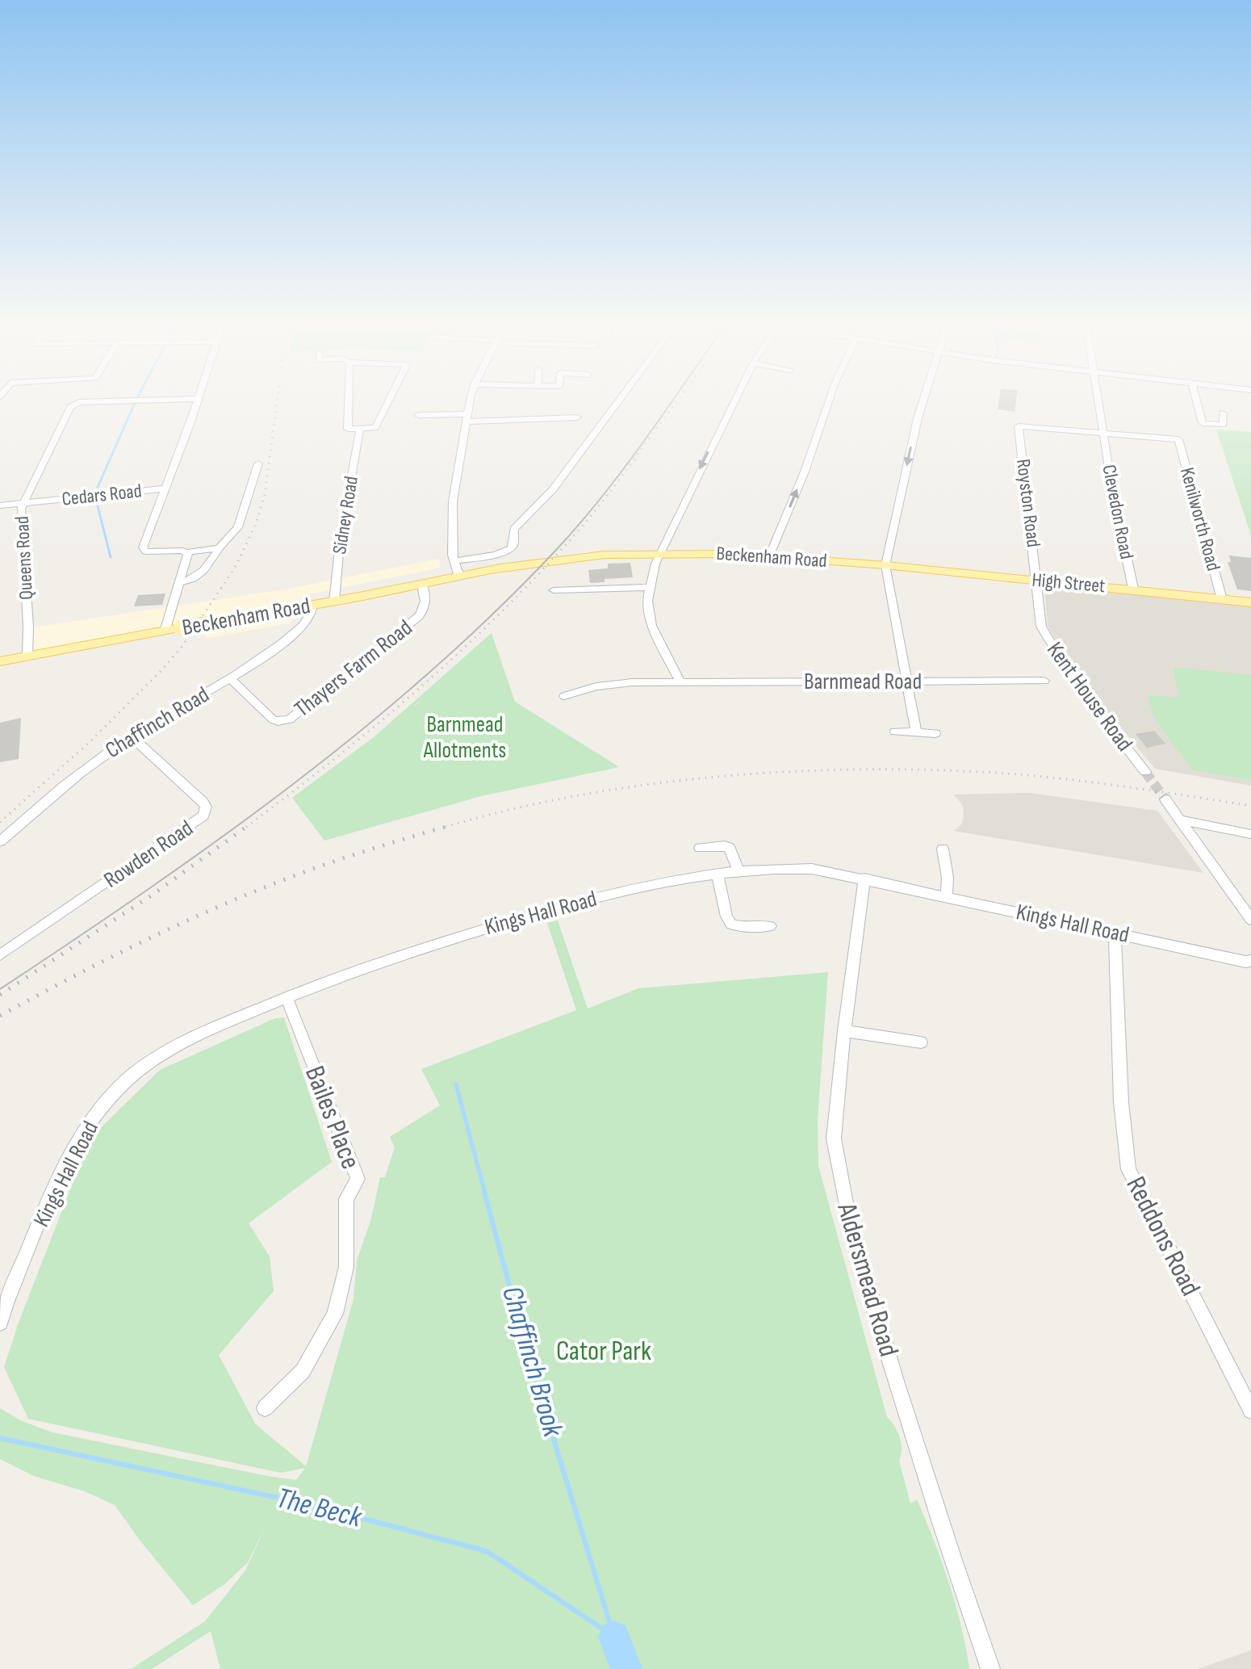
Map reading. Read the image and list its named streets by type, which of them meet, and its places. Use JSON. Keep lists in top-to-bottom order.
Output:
{
  "streets": {
    "main road": ["Beckenham Road", "High Street"],
    "street": [
      "Cedars Road",
      "Royston Road",
      "Clevedon Road",
      "Sidney Road",
      "Kenilworth Road",
      "Queens Road",
      "Thayers Farm Road",
      "Barnmead Road",
      "Kent House Road",
      "Chaffinch Road",
      "Rowden Road",
      "Kings Hall Road",
      "Bailes Place",
      "Reddons Road",
      "Aldersmead Road"
    ]
  },
  "crossings": [
    ["Cedars Road", "Queens Road"],
    ["Royston Road", "Clevedon Road"],
    ["Royston Road", "Kenilworth Road"],
    ["Royston Road", "High Street"],
    ["Royston Road", "Kent House Road"],
    ["Clevedon Road", "Kenilworth Road"],
    ["Clevedon Road", "High Street"],
    ["Sidney Road", "Beckenham Road"],
    ["Kenilworth Road", "High Street"],
    ["Beckenham Road", "Queens Road"],
    ["Beckenham Road", "High Street"],
    ["Beckenham Road", "Thayers Farm Road"],
    ["Beckenham Road", "Chaffinch Road"],
    ["High Street", "Kent House Road"],
    ["Thayers Farm Road", "Chaffinch Road"],
    ["Chaffinch Road", "Rowden Road"],
    ["Kings Hall Road", "Bailes Place"],
    ["Kings Hall Road", "Reddons Road"],
    ["Kings Hall Road", "Aldersmead Road"]
  ],
  "water": ["Chaffinch Brook", "The Beck"],
  "parks": ["Barnmead Allotments", "Cator Park"]
}
